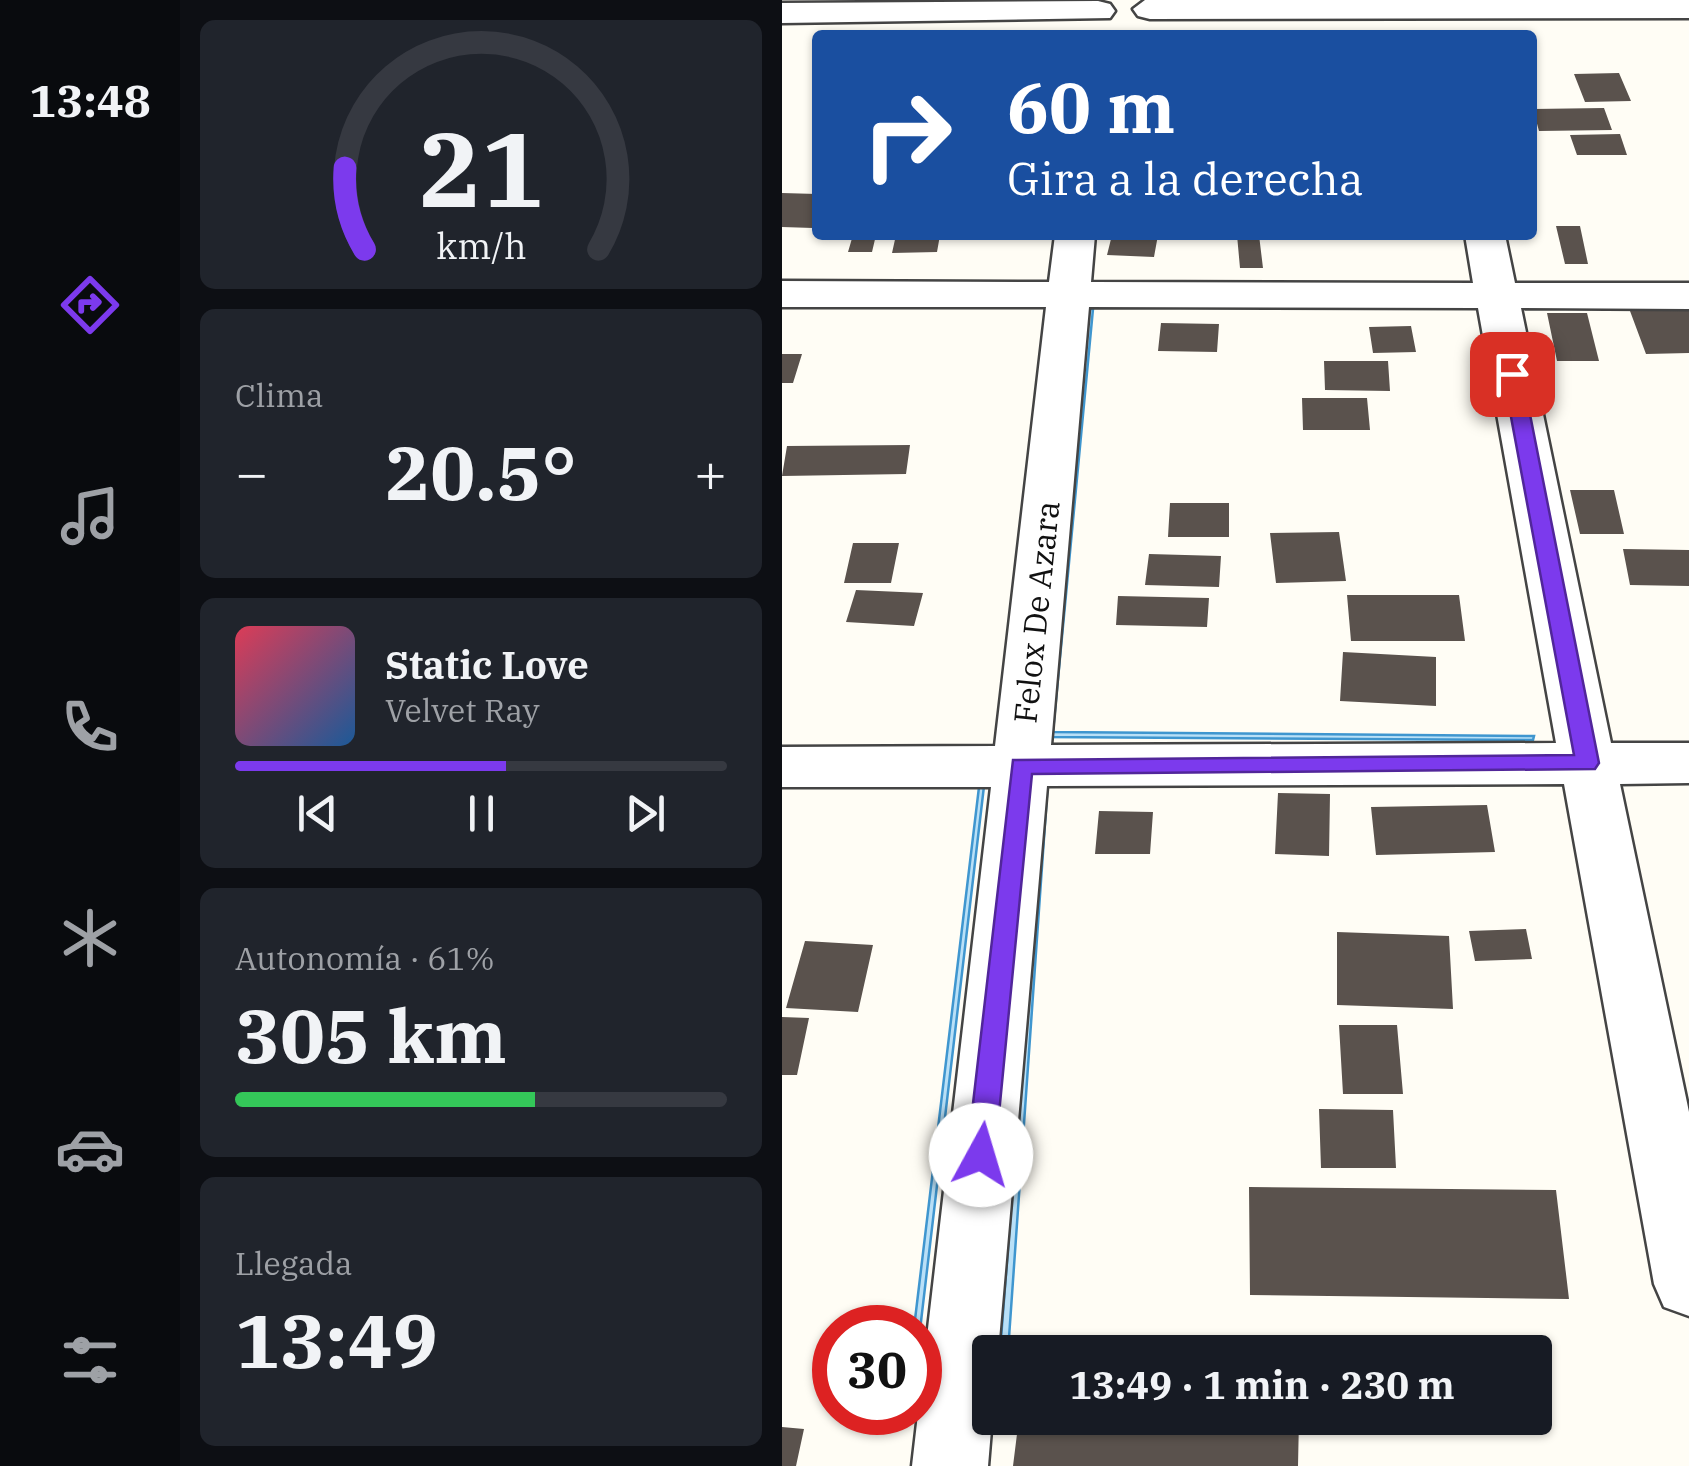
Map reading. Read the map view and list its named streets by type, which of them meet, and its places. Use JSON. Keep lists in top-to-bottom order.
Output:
{
  "streets": {
    "street": ["Felox De Azara"]
  },
  "page": {
    "tabs": "13:48",
    "turn": ["60 m", "Gira a la derecha"],
    "tile": [
      "Clima",
      ["Autonomía · 61%", "305 km"],
      ["Llegada", "13:49"]
    ],
    "heat": ["−", "20.5°", "+"],
    "song": ["Static Love", "Velvet Ray"],
    "limit": "30",
    "trip": "13:49 · 1 min · 230 m",
    "gauge": ["21", "km/h"]
  }
}
